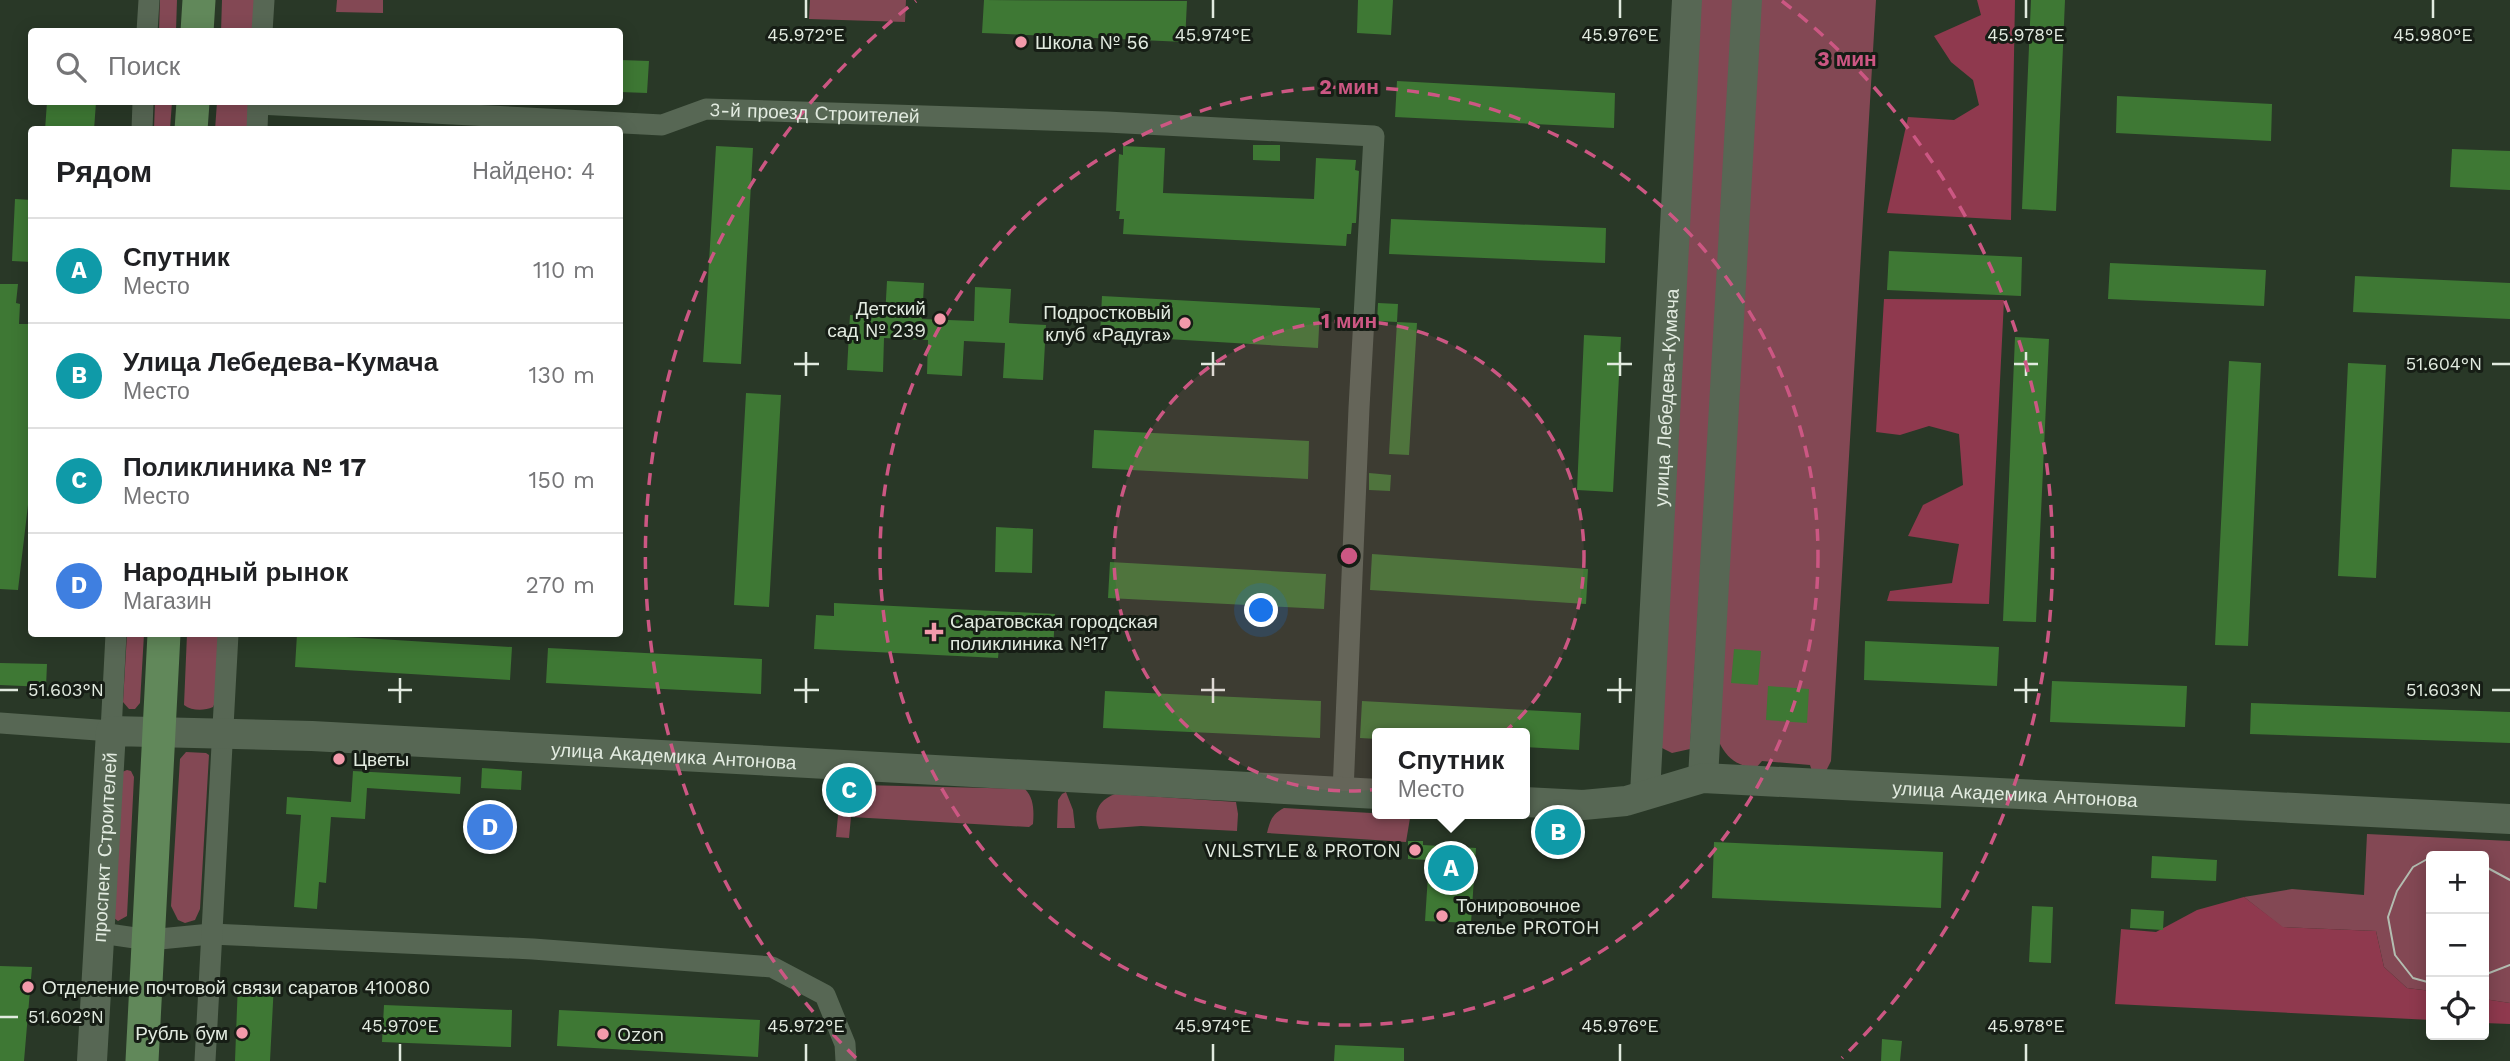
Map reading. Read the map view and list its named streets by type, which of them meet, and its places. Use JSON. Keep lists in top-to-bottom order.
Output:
{
  "streets": {
    "main road": ["улица Лебедева-Кумача", "улица Академика Антонова", "проспект Строителей"],
    "street": ["3-й проезд Строителей"]
  },
  "crossings": [
    ["3-й проезд Строителей", "улица Академика Антонова"],
    ["улица Лебедева-Кумача", "улица Академика Антонова"],
    ["улица Академика Антонова", "проспект Строителей"]
  ],
  "places": {
    "other": [
      "Школа № 56",
      "Детский сад № 239",
      "Подростковый клуб «Радуга»",
      "Цветы",
      "VNLSTYLE & PROTON",
      "Тонировочное ателье PROTOH",
      "Отделение почтовой связи саратов 410080",
      "Рубль бум",
      "Ozon"
    ],
    "health": ["Саратовская городская поликлиника №17"]
  },
  "page": {
    "search": "Поиск",
    "heading": ["Рядом", "Найдено: 4"],
    "list": [
      {
        "mark": "A",
        "name": "Спутник",
        "note": "Место",
        "value": "110 m"
      },
      {
        "mark": "B",
        "name": "Улица Лебедева-Кумача",
        "note": "Место",
        "value": "130 m"
      },
      {
        "mark": "C",
        "name": "Поликлиника № 17",
        "note": "Место",
        "value": "150 m"
      },
      {
        "mark": "D",
        "name": "Народный рынок",
        "note": "Магазин",
        "value": "270 m"
      }
    ],
    "popup": ["Спутник", "Место"],
    "pins": [
      "C",
      "D",
      "B",
      "A"
    ],
    "map_buttons": ["+", "−"]
  },
  "coordinates": [
    "45.972°E",
    "45.974°E",
    "45.976°E",
    "45.978°E",
    "45.980°E",
    "51.604°N",
    "51.603°N",
    "51.602°N",
    "45.970°E"
  ],
  "rings": ["3 мин", "2 мин", "1 мин"]
}
